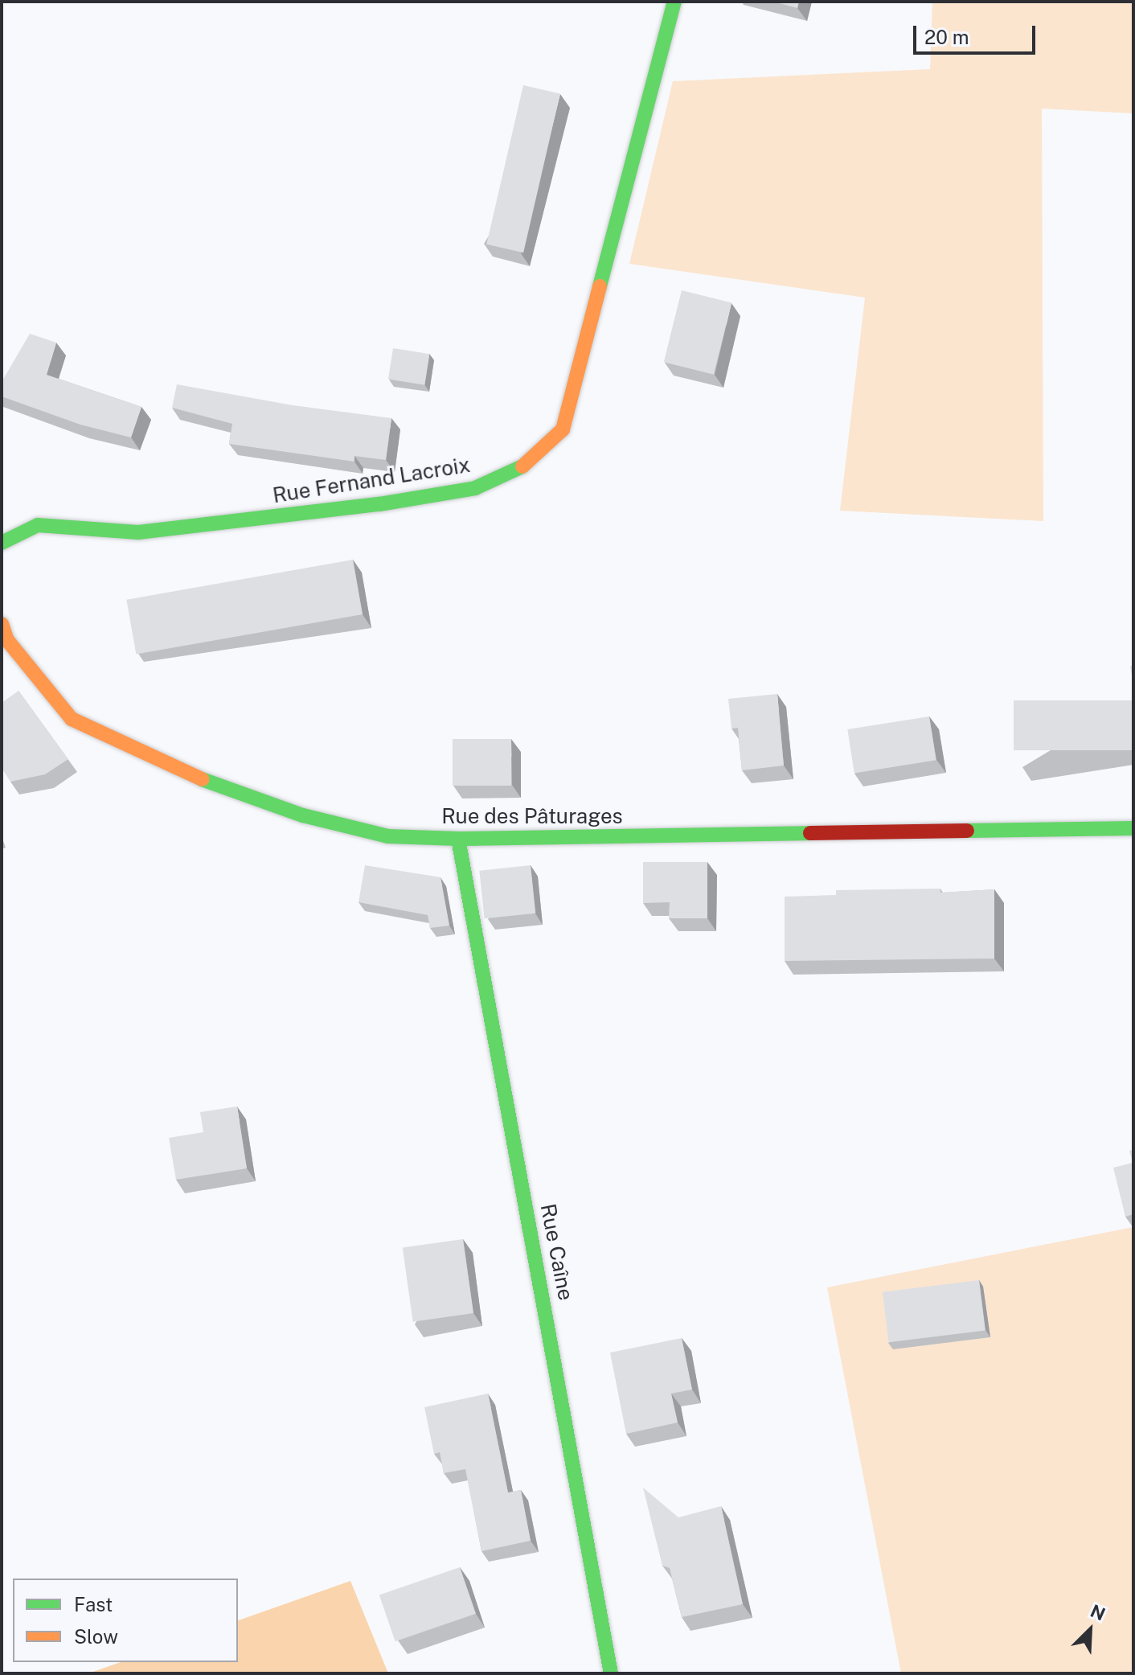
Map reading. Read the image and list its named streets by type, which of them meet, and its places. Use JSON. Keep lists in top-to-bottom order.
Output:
{
  "streets": {
    "street": ["Rue Fernand Lacroix", "Rue des Pâturages", "Rue Caîne"]
  },
  "crossings": [
    ["Rue des Pâturages", "Rue Caîne"]
  ],
  "legend": ["Fast", "Slow"],
  "scale_bar": "20 m",
  "north": "top right"
}
